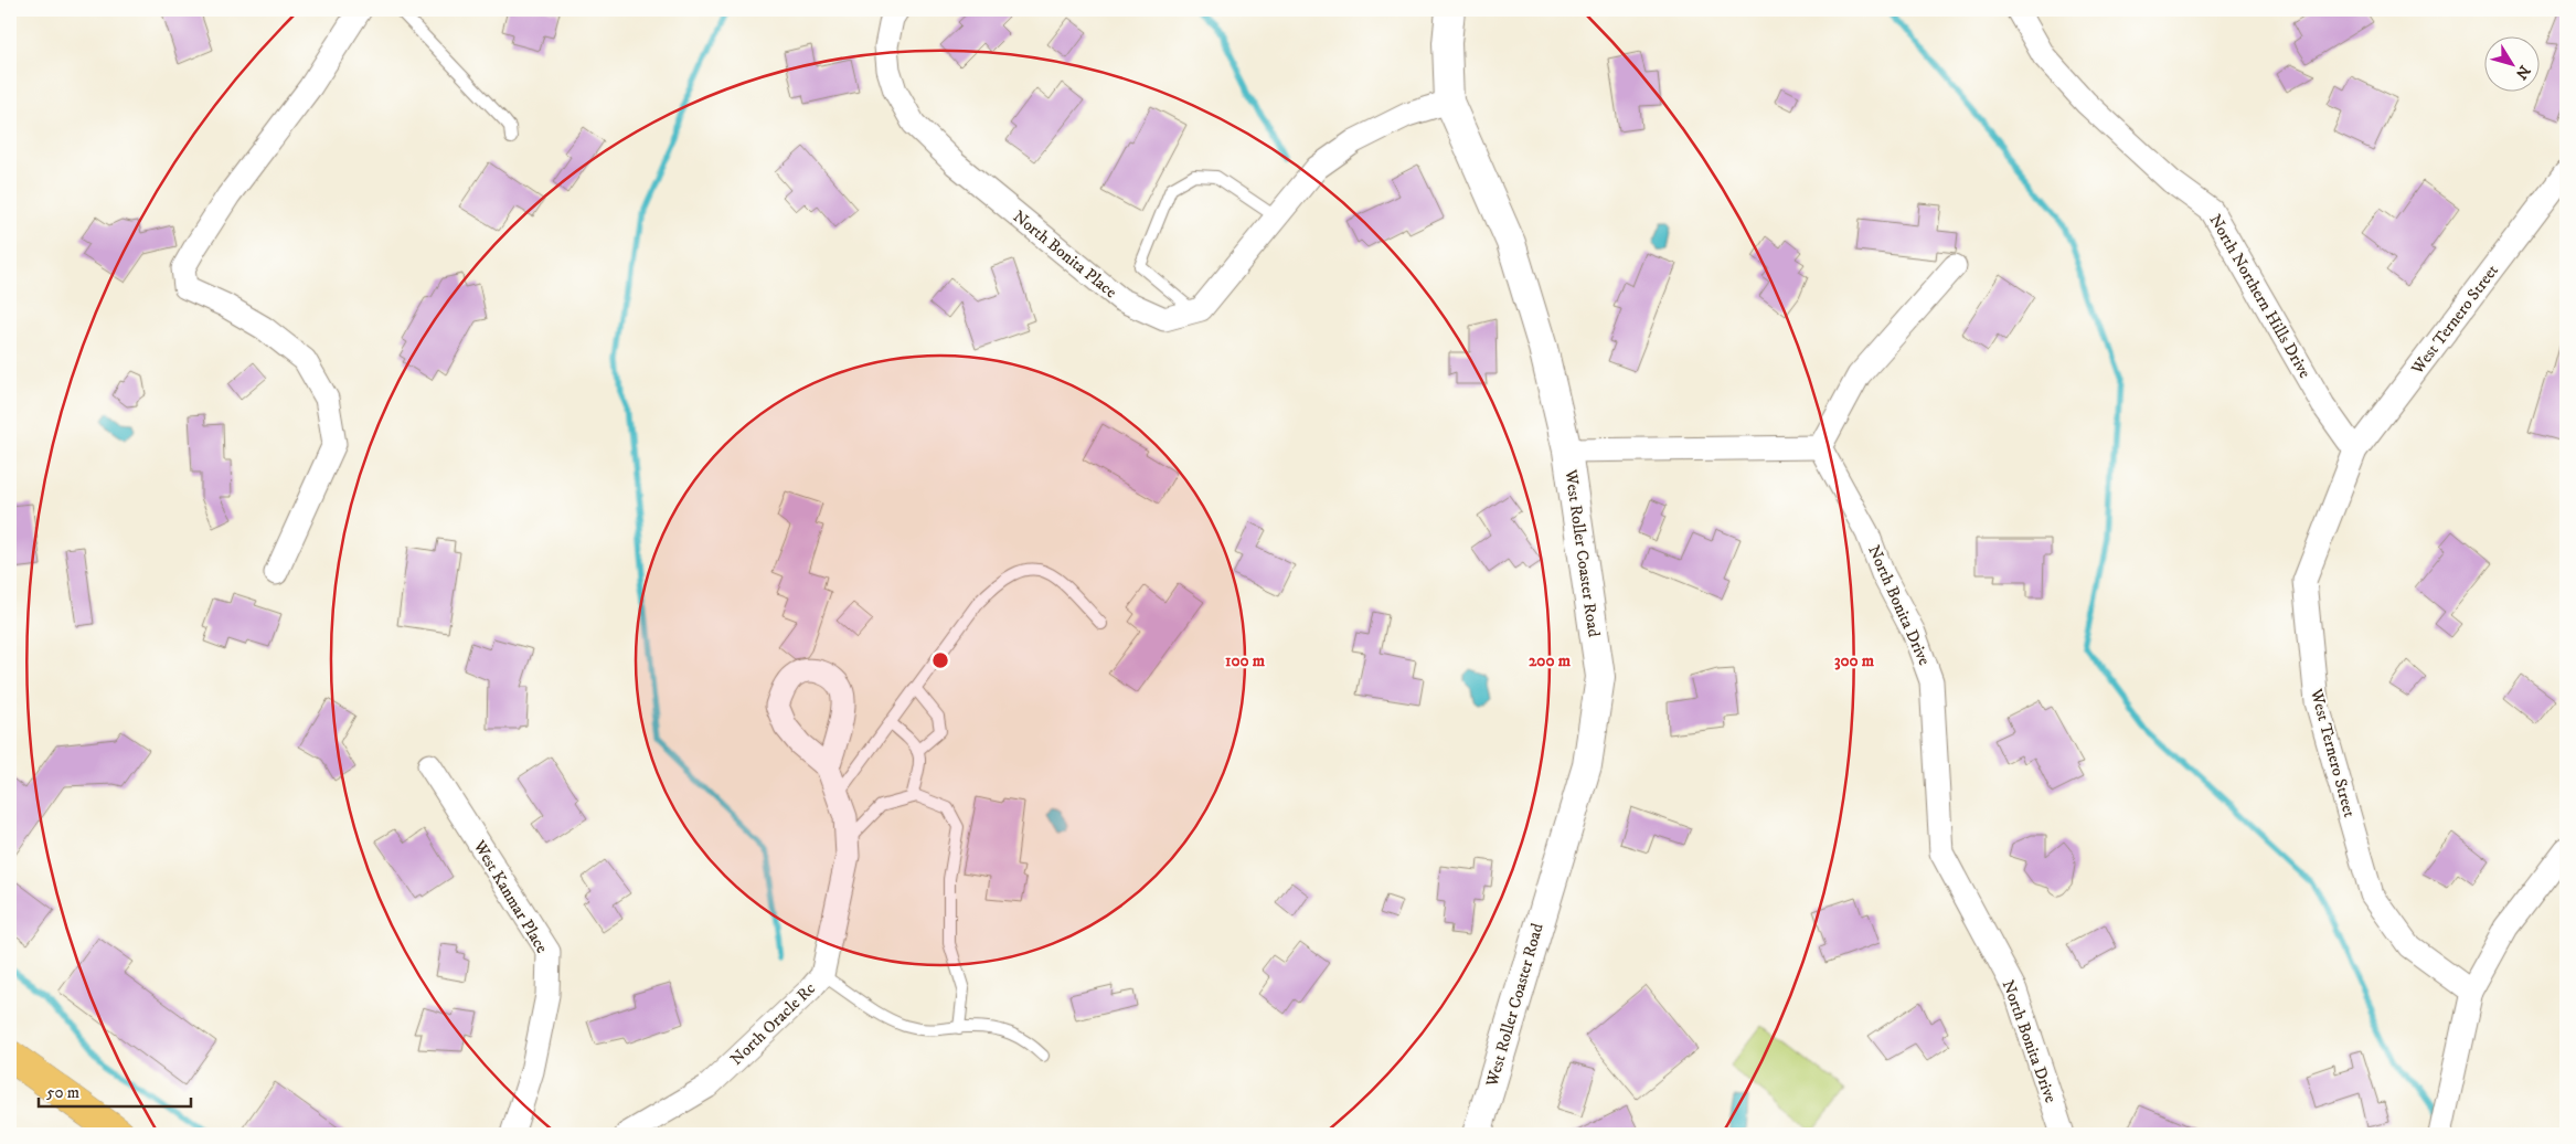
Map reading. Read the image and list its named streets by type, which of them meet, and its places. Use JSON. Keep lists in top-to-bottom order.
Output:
{
  "streets": {
    "street": [
      "North Bonita Place",
      "North Northern Hills Drive",
      "West Ternero Street",
      "West Roller Coaster Road",
      "North Bonita Drive",
      "West Kanmar Place",
      "North Oracle Rc"
    ]
  },
  "crossings": [
    ["North Bonita Place", "West Roller Coaster Road"],
    ["North Northern Hills Drive", "West Ternero Street"]
  ],
  "scale_bar": "50 m",
  "north": "bottom right",
  "rings": ["100 m", "200 m", "300 m"]
}
